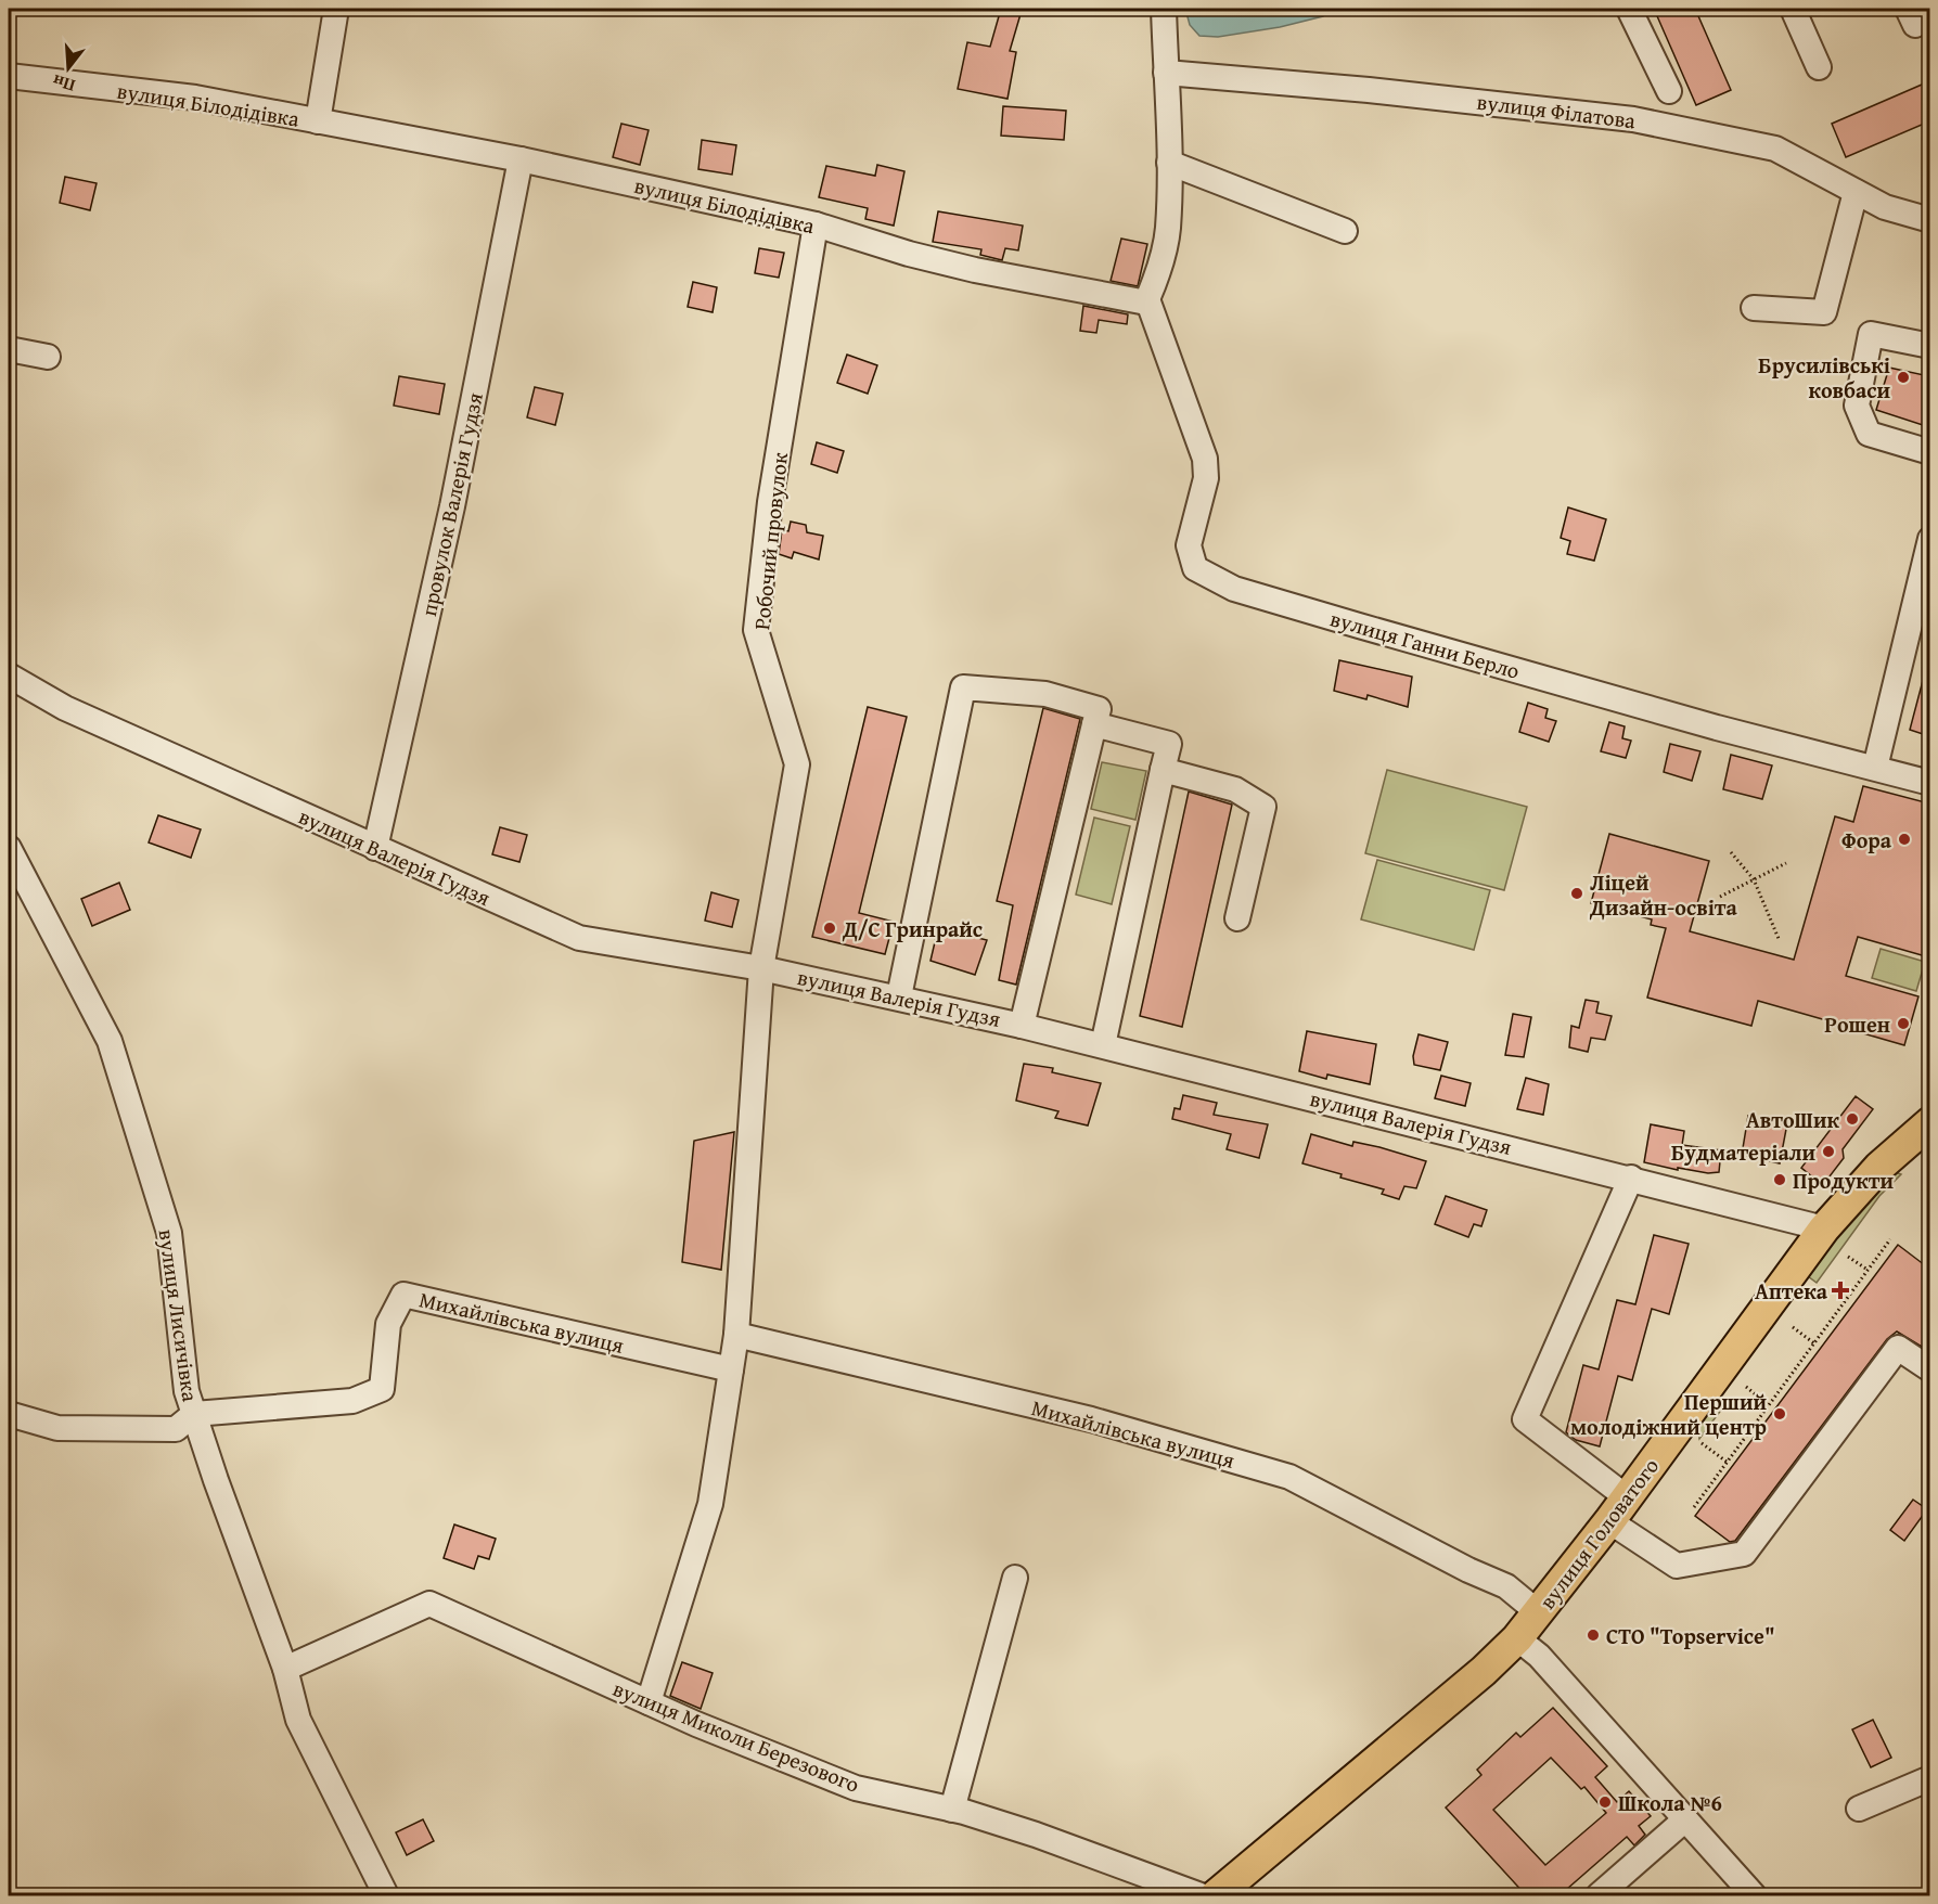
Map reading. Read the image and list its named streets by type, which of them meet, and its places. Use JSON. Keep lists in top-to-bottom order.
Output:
{
  "streets": {
    "main road": ["вулиця Головатого"],
    "street": [
      "вулиця Білодідівка",
      "вулиця Філатова",
      "провулок Валерія Гудзя",
      "Робочий провулок",
      "вулиця Ганни Берло",
      "вулиця Валерія Гудзя",
      "вулиця Лисичівка",
      "Михайлівська вулиця",
      "вулиця Миколи Березового"
    ]
  },
  "crossings": [
    ["вулиця Білодідівка", "провулок Валерія Гудзя"],
    ["вулиця Білодідівка", "Робочий провулок"],
    ["вулиця Білодідівка", "вулиця Ганни Берло"],
    ["провулок Валерія Гудзя", "вулиця Валерія Гудзя"],
    ["Робочий провулок", "вулиця Валерія Гудзя"],
    ["Робочий провулок", "Михайлівська вулиця"],
    ["вулиця Валерія Гудзя", "вулиця Головатого"],
    ["вулиця Лисичівка", "Михайлівська вулиця"],
    ["вулиця Лисичівка", "вулиця Миколи Березового"],
    ["Михайлівська вулиця", "вулиця Головатого"]
  ],
  "places": {
    "other": [
      "Брусилівські ковбаси",
      "Фора",
      "Ліцей Дизайн-освіта",
      "Д/С Гринрайс",
      "Рошен",
      "АвтоШик",
      "Будматеріали",
      "Продукти",
      "Перший молодіжний центр",
      "СТО \"Topservice\"",
      "Школа №6"
    ],
    "health": ["Аптека"]
  },
  "north": "bottom"
}
